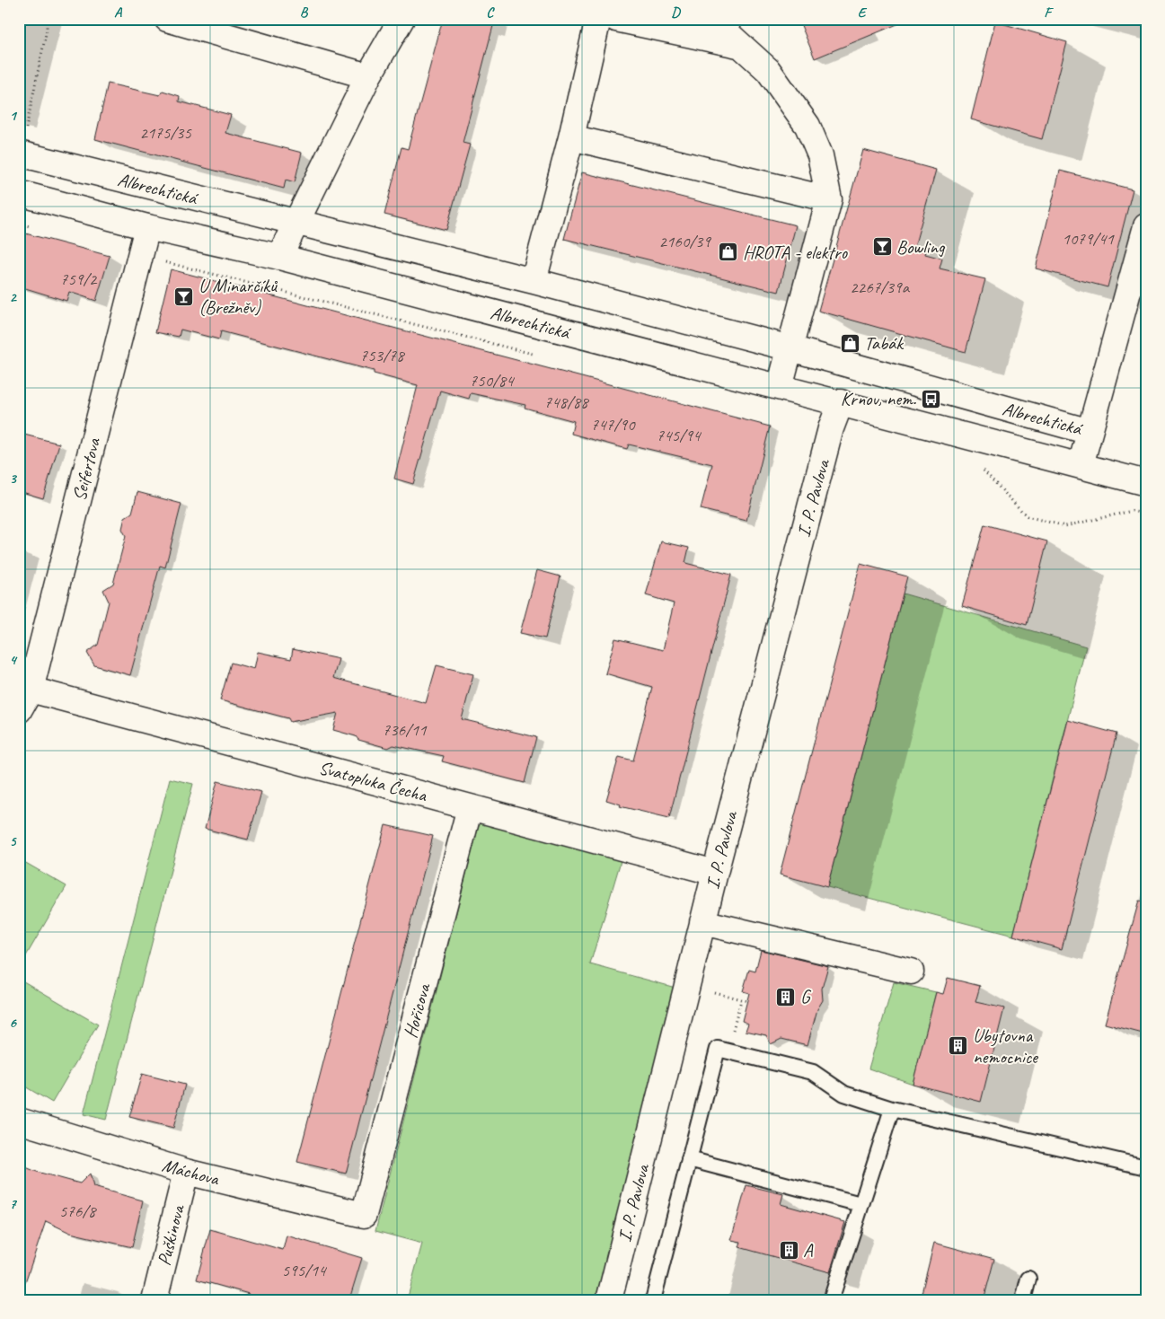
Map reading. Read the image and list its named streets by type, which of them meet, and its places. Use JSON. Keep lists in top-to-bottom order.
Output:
{
  "streets": {
    "street": [
      "Albrechtická",
      "Seifertova",
      "I. P. Pavlova",
      "Svatopluka Čecha",
      "Hořicova",
      "Máchova",
      "Puškinova"
    ]
  },
  "crossings": [
    ["Albrechtická", "Seifertova"],
    ["Albrechtická", "I. P. Pavlova"],
    ["Seifertova", "Svatopluka Čecha"],
    ["I. P. Pavlova", "Svatopluka Čecha"],
    ["Svatopluka Čecha", "Hořicova"],
    ["Hořicova", "Máchova"],
    ["Máchova", "Puškinova"]
  ],
  "places": {
    "bar": ["Bowling", "U Minarčíků (Brežněv)"],
    "shop": ["HROTA - elektro", "Tabák"],
    "bus stop": ["Krnov, nem."],
    "building": ["G", "Ubytovna nemocnice", "A"]
  },
  "house_numbers": [
    "2175/35",
    "1079/41",
    "2160/39",
    "759/2",
    "2267/39a",
    "753/78",
    "750/84",
    "748/88",
    "747/90",
    "745/94",
    "736/11",
    "576/8",
    "595/14"
  ],
  "grid": {
    "columns": [
      "A",
      "B",
      "C",
      "D",
      "E",
      "F"
    ],
    "rows": [
      "1",
      "2",
      "3",
      "4",
      "5",
      "6",
      "7"
    ]
  }
}
